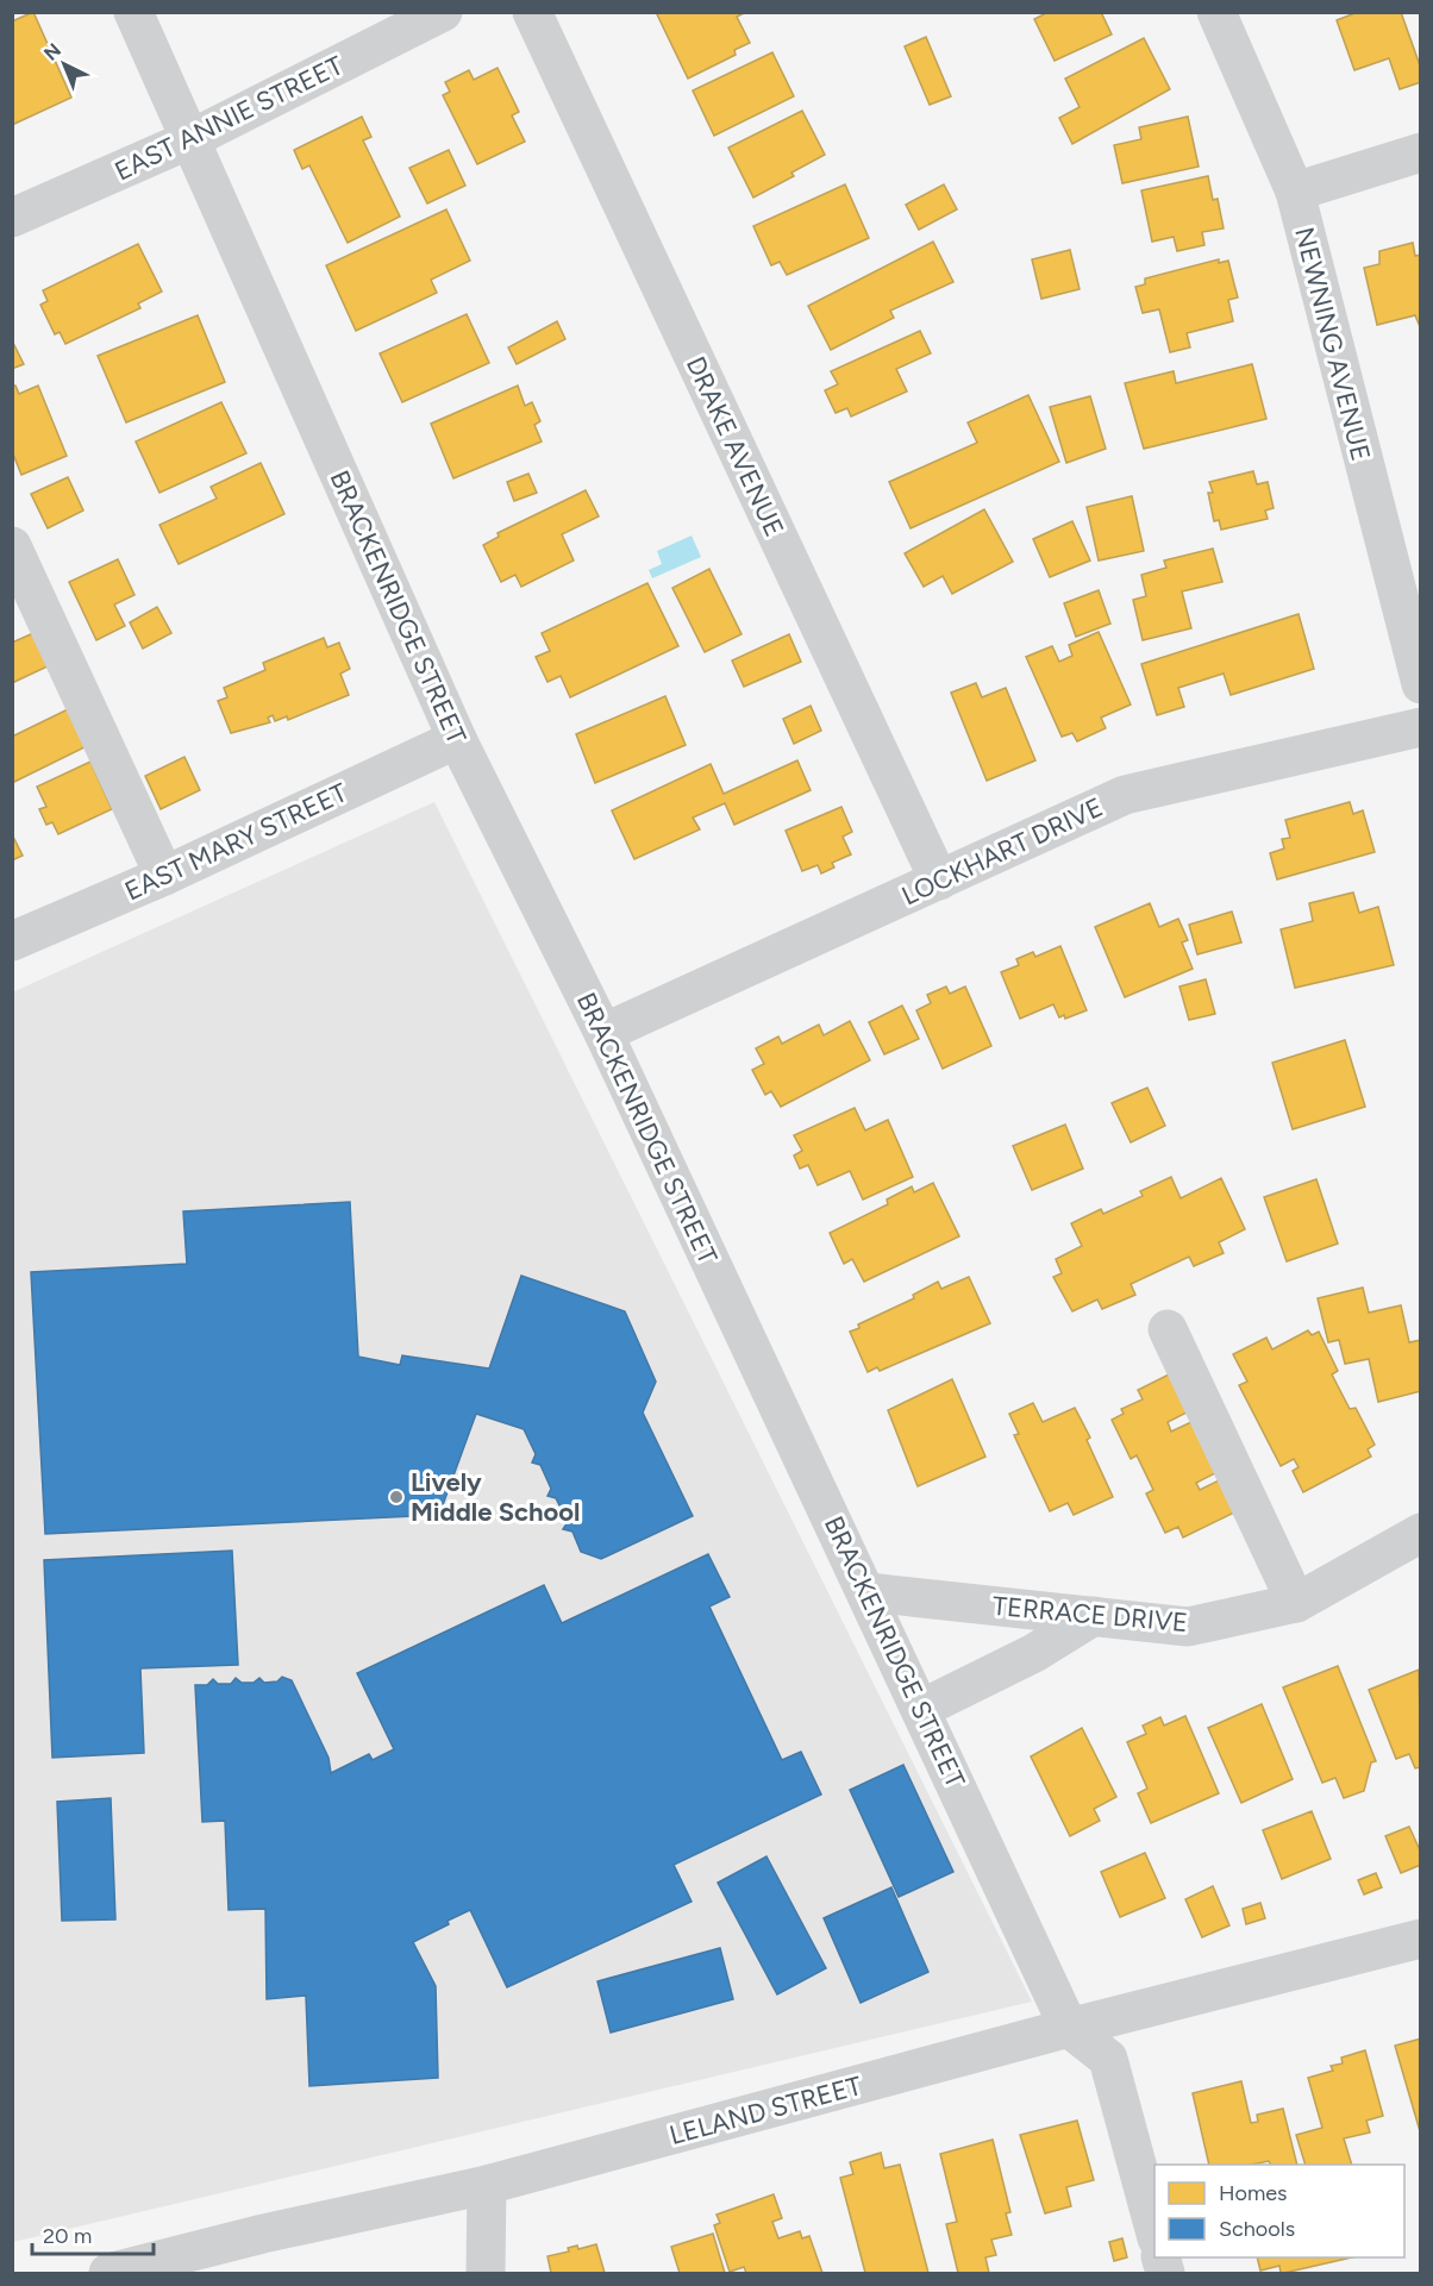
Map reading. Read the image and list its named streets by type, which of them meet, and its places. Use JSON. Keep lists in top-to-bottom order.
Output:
{
  "streets": {
    "street": [
      "EAST ANNIE STREET",
      "NEWNING AVENUE",
      "DRAKE AVENUE",
      "BRACKENRIDGE STREET",
      "EAST MARY STREET",
      "LOCKHART DRIVE",
      "TERRACE DRIVE",
      "LELAND STREET"
    ]
  },
  "crossings": [
    ["EAST ANNIE STREET", "BRACKENRIDGE STREET"],
    ["DRAKE AVENUE", "LOCKHART DRIVE"],
    ["BRACKENRIDGE STREET", "EAST MARY STREET"],
    ["BRACKENRIDGE STREET", "LOCKHART DRIVE"],
    ["BRACKENRIDGE STREET", "TERRACE DRIVE"],
    ["BRACKENRIDGE STREET", "LELAND STREET"]
  ],
  "places": ["Lively Middle School"],
  "legend": ["Homes", "Schools"],
  "scale_bar": "20 m",
  "north": "top left"
}
